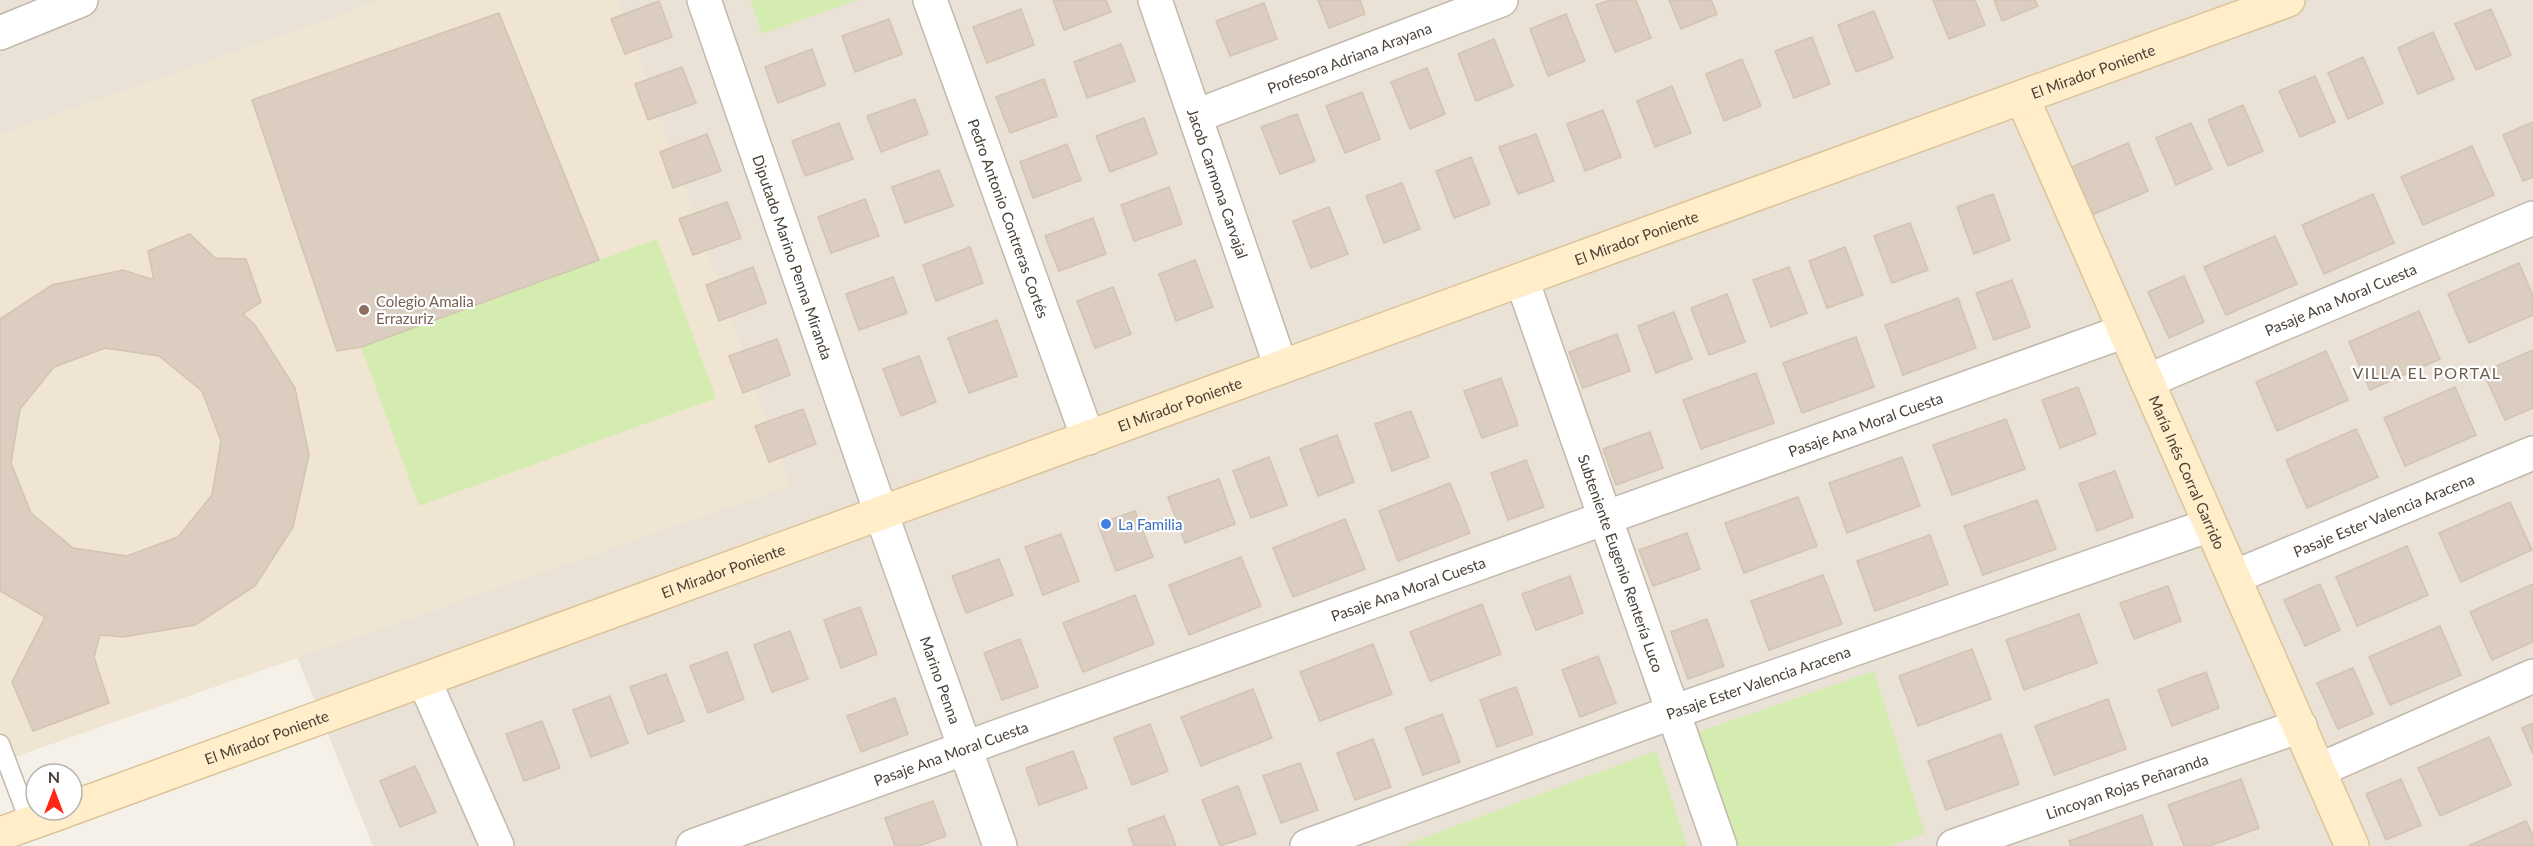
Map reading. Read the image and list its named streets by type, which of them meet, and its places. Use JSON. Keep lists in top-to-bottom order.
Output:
{
  "streets": {
    "street": [
      "Profesora Adriana Arayana",
      "El Mirador Poniente",
      "Jacob Carmona Carvajal",
      "Pedro Antonio Contreras Cortés",
      "Diputado Marino Penna Miranda",
      "Pasaje Ana Moral Cuesta",
      "María Inés Corral Garrido",
      "Pasaje Ester Valencia Aracena",
      "Subteniente Eugenio Rentería Luco",
      "Marino Penna",
      "Lincoyan Rojas Peñaranda"
    ]
  },
  "crossings": [
    ["Profesora Adriana Arayana", "Jacob Carmona Carvajal"],
    ["El Mirador Poniente", "Jacob Carmona Carvajal"],
    ["El Mirador Poniente", "Pedro Antonio Contreras Cortés"],
    ["El Mirador Poniente", "Diputado Marino Penna Miranda"],
    ["El Mirador Poniente", "María Inés Corral Garrido"],
    ["El Mirador Poniente", "Subteniente Eugenio Rentería Luco"],
    ["El Mirador Poniente", "Marino Penna"],
    ["Diputado Marino Penna Miranda", "Marino Penna"],
    ["Pasaje Ana Moral Cuesta", "María Inés Corral Garrido"],
    ["Pasaje Ana Moral Cuesta", "Subteniente Eugenio Rentería Luco"],
    ["Pasaje Ana Moral Cuesta", "Marino Penna"],
    ["María Inés Corral Garrido", "Pasaje Ester Valencia Aracena"],
    ["María Inés Corral Garrido", "Lincoyan Rojas Peñaranda"],
    ["Pasaje Ester Valencia Aracena", "Subteniente Eugenio Rentería Luco"]
  ],
  "districts": ["VILLA EL PORTAL"],
  "places": ["Colegio Amalia Errazuriz", "La Familia"],
  "north": "top"
}
